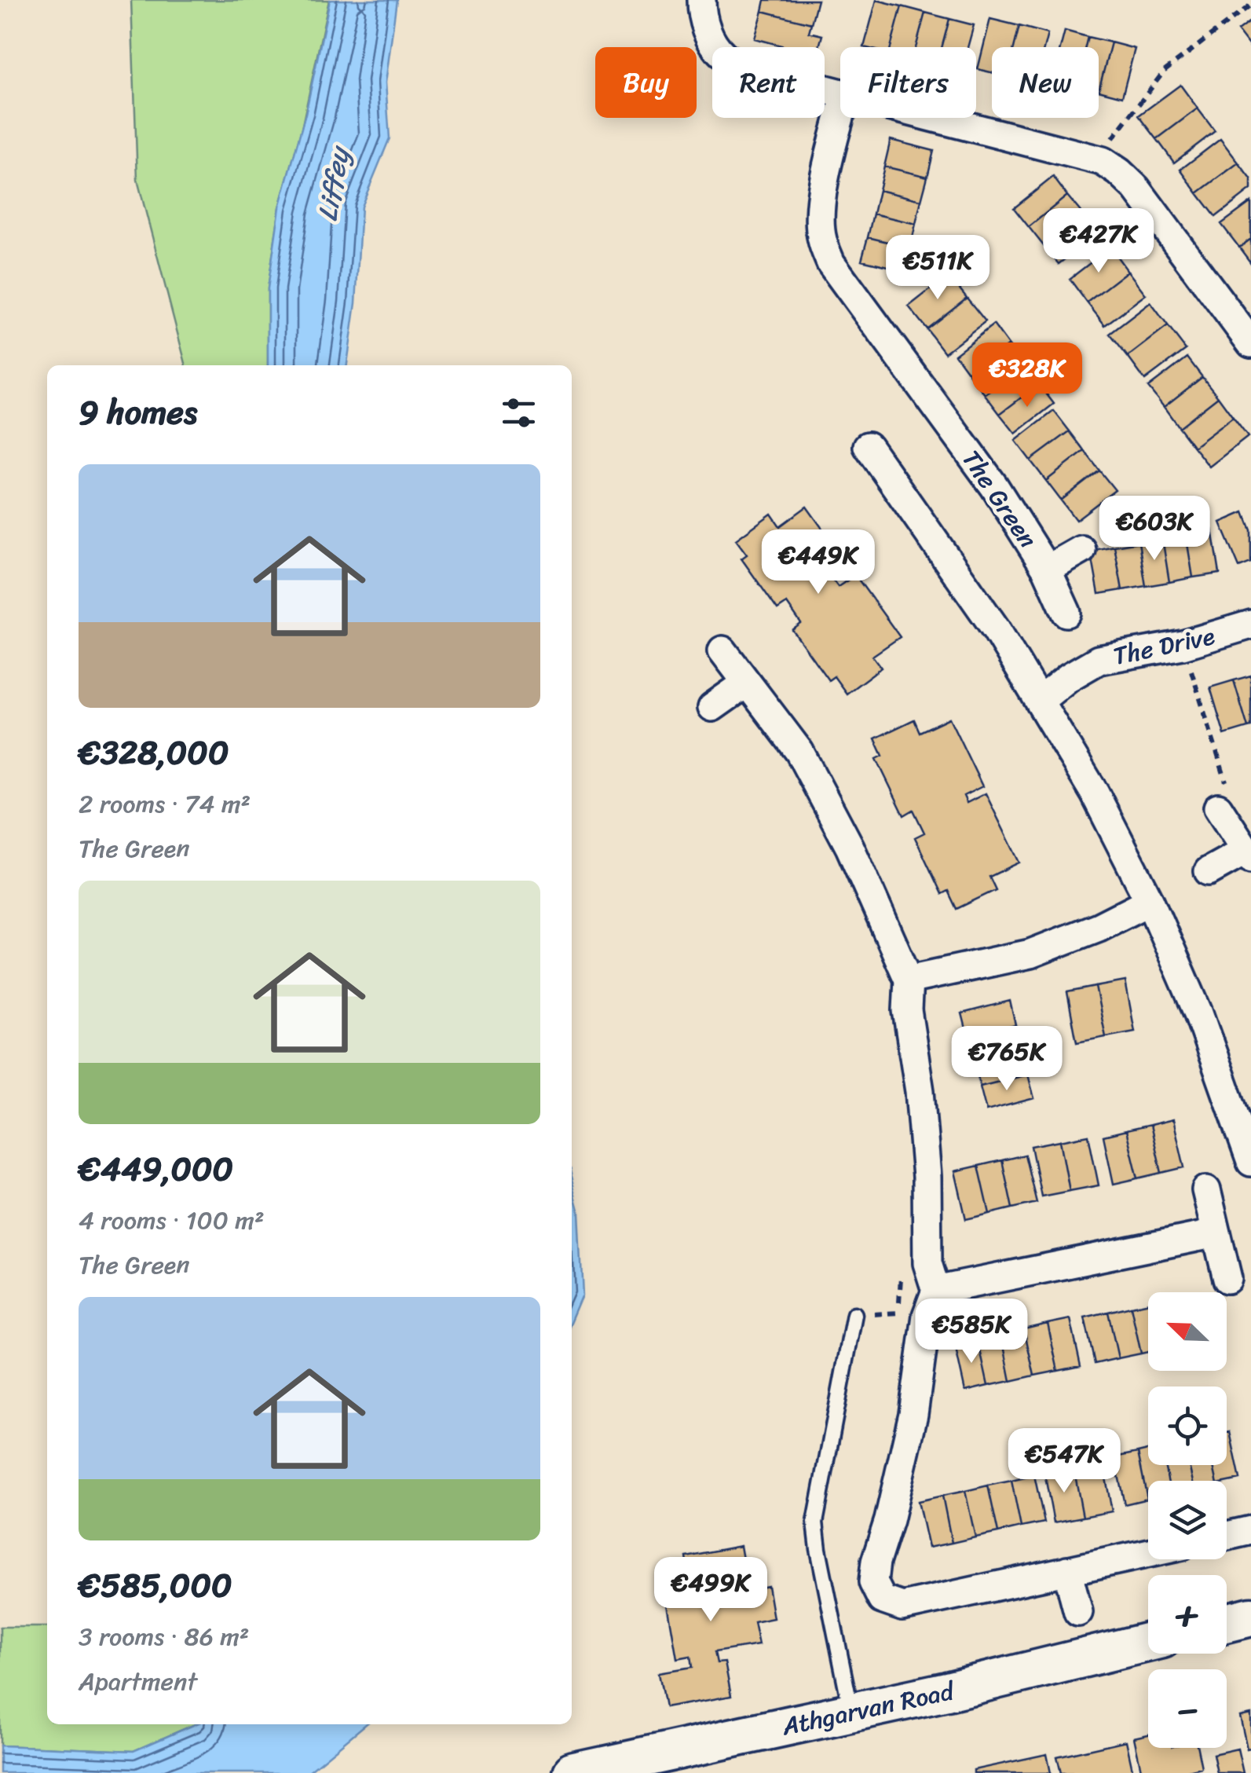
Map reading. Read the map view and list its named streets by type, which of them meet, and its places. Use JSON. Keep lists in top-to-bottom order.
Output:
{
  "streets": {
    "main road": ["Athgarvan Road"],
    "street": ["The Green", "The Drive"]
  },
  "water": ["Liffey"],
  "north": "top left",
  "page": {
    "chip": [
      "Buy",
      "Rent",
      "Filters",
      "New"
    ],
    "price": [
      "€427K",
      "€511K",
      "€328K",
      "€603K",
      "€449K",
      "€765K",
      "€585K",
      "€547K",
      "€499K"
    ],
    "heading": "9 homes",
    "list": [
      {
        "name": "€328,000",
        "note": "2 rooms · 74 m² · The Green"
      },
      {
        "name": "€449,000",
        "note": "4 rooms · 100 m² · The Green"
      },
      {
        "name": "€585,000",
        "note": "3 rooms · 86 m² · Apartment"
      }
    ],
    "map_buttons": ["+", "−"]
  }
}
